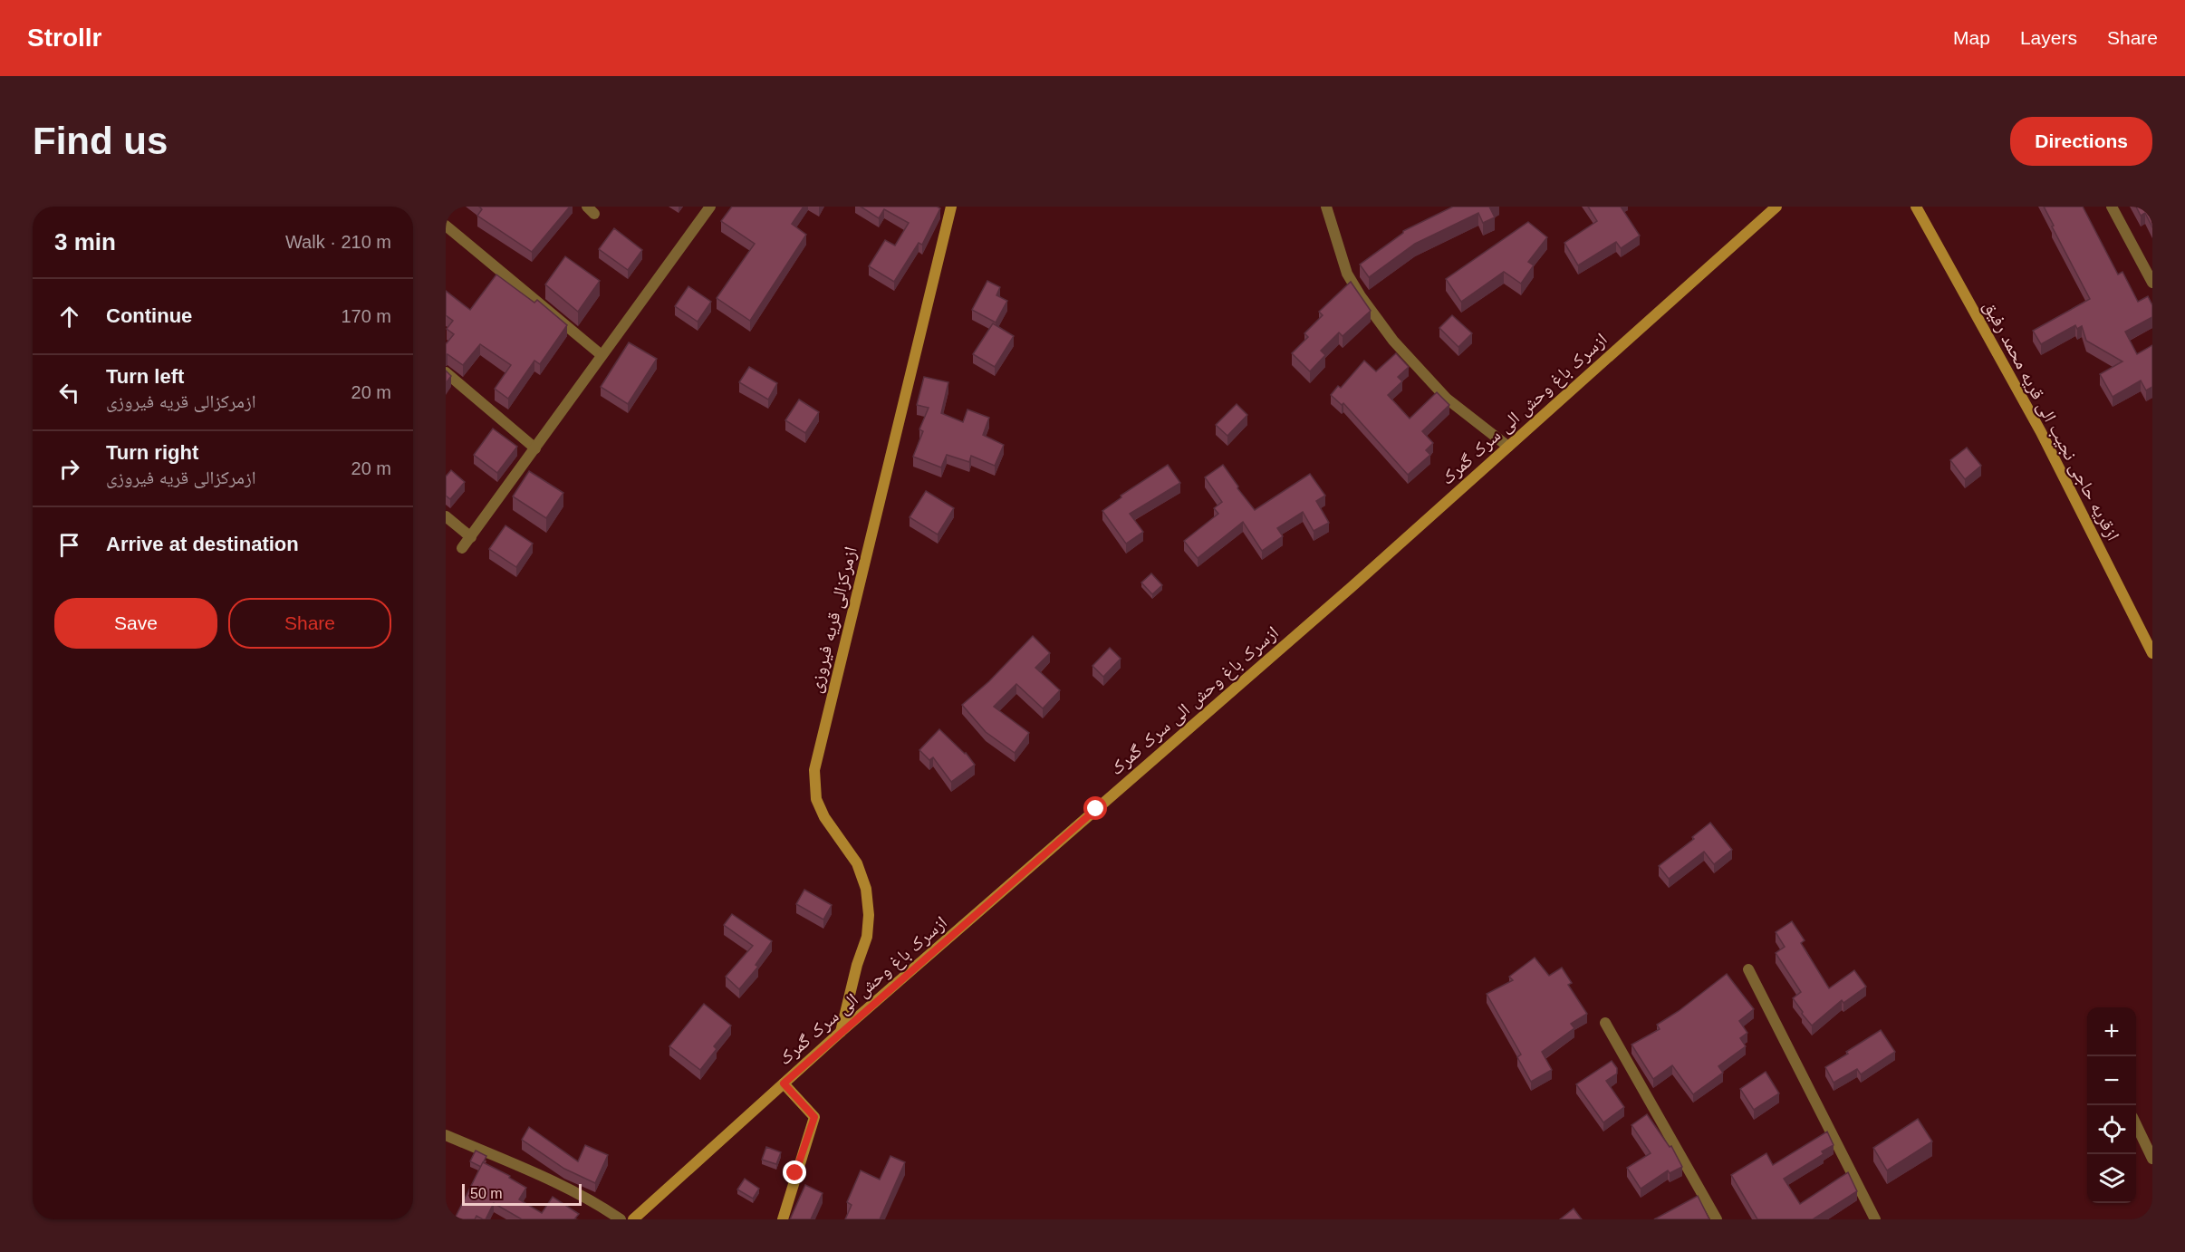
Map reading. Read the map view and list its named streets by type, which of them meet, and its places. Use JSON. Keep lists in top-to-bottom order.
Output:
{
  "streets": {
    "main road": ["ازسرک باغ وحش الی سرک گمرک", "ازقریه حاجی نجیب الی قریه محمد رفیق", "ازمرکزالی قریه فیروزی"]
  },
  "crossings": [
    ["ازسرک باغ وحش الی سرک گمرک", "ازمرکزالی قریه فیروزی"]
  ],
  "scale_bar": "50 m",
  "page": {
    "header": "Strollr",
    "nav": ["Map", "Layers", "Share"],
    "buttons": [
      "Directions",
      ["Save", "Share"]
    ],
    "title": "Find us",
    "heading": ["3 min", "Walk · 210 m"],
    "list": [
      ["Continue", "170 m"],
      ["Turn left", "ازمرکزالی قریه فیروزی", "20 m"],
      ["Turn right", "ازمرکزالی قریه فیروزی", "20 m"],
      "Arrive at destination"
    ],
    "map_buttons": ["+", "−"],
    "scale": "50 m"
  }
}
